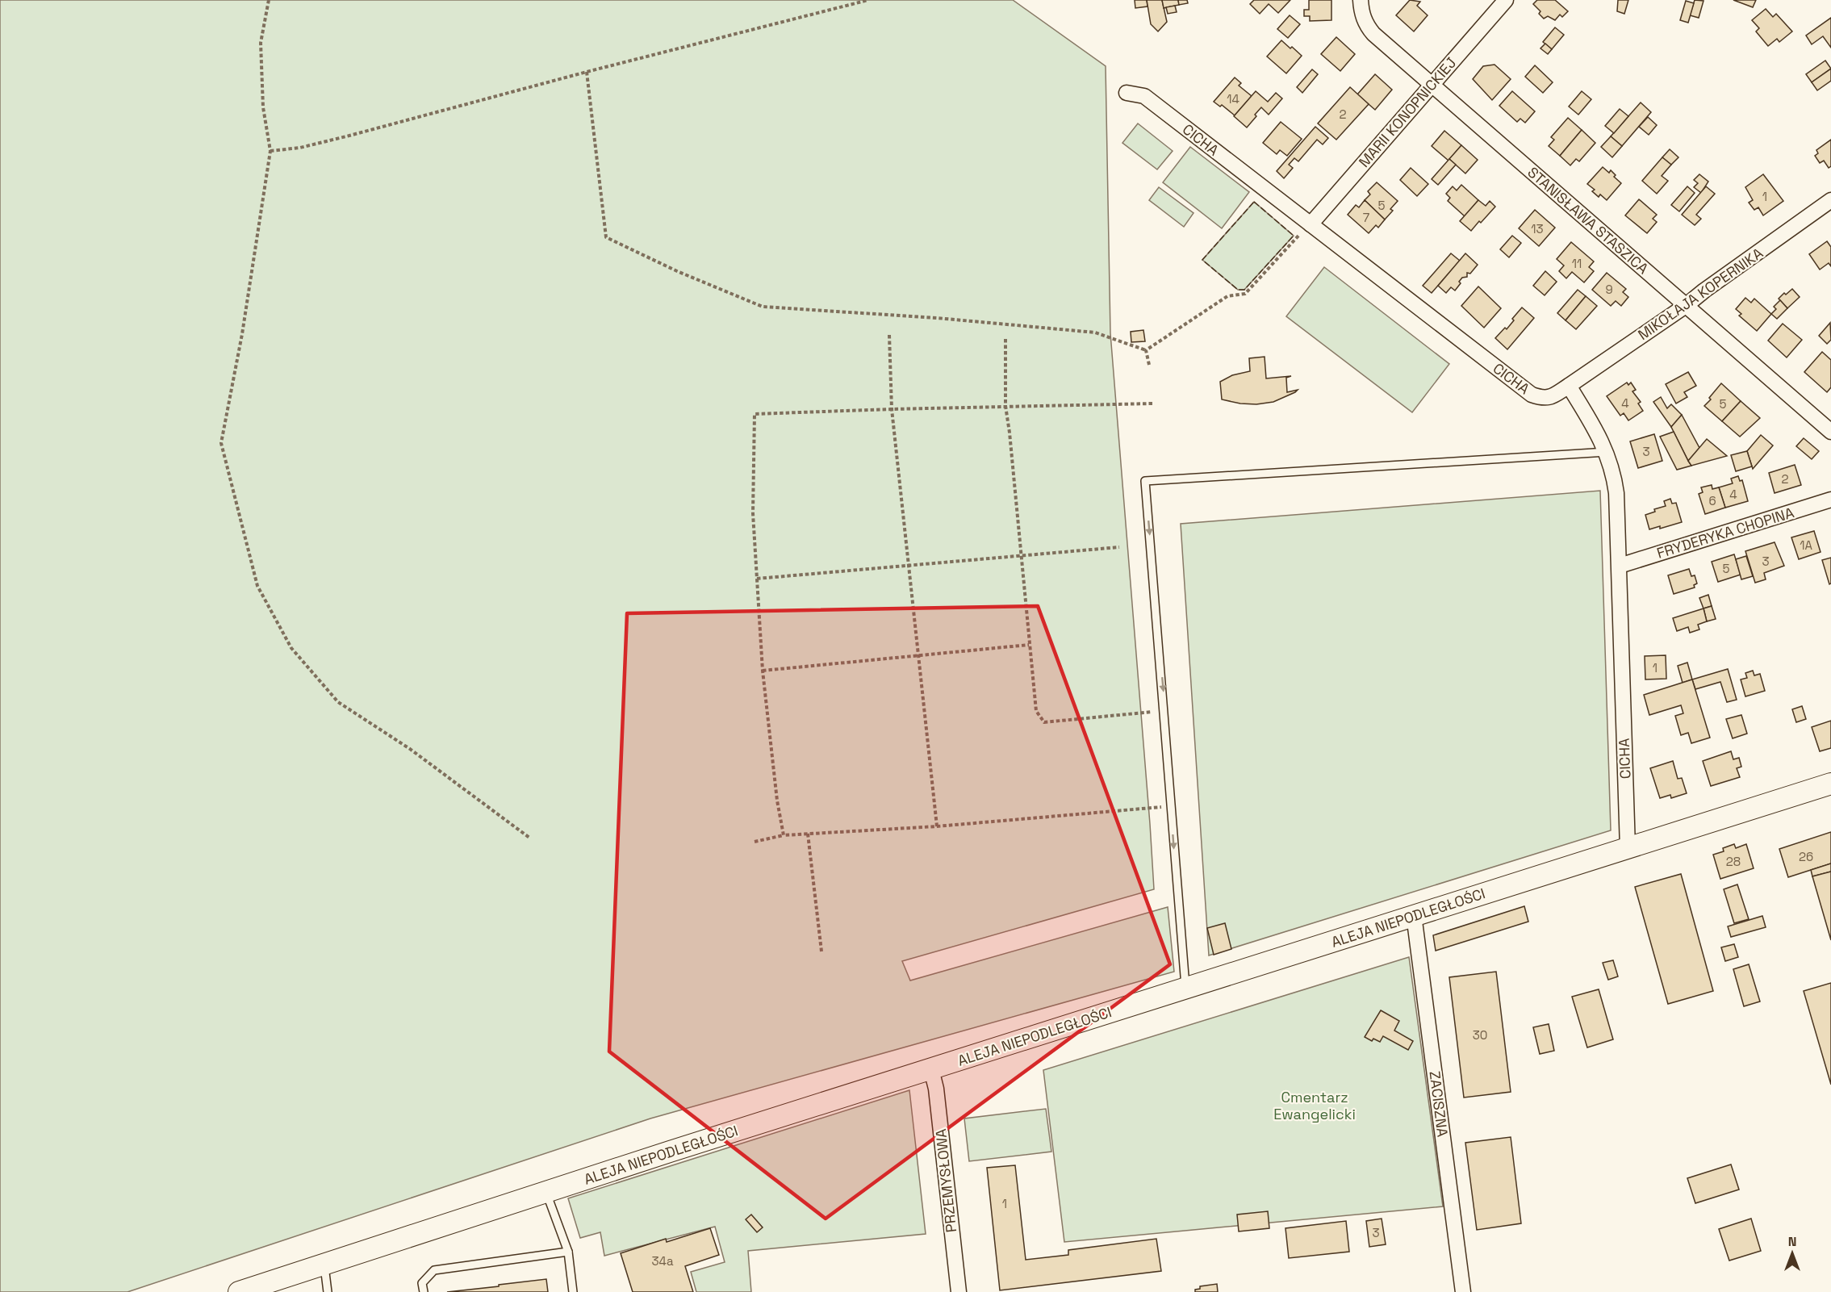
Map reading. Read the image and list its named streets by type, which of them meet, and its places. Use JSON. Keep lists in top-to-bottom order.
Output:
{
  "streets": {
    "main road": ["ALEJA NIEPODLEGŁOŚCI"],
    "street": [
      "MARII KONOPNICKIEJ",
      "CICHA",
      "STANISŁAWA STASZICA",
      "MIKOŁAJA KOPERNIKA",
      "FRYDERYKA CHOPINA",
      "ZACISZNA",
      "PRZEMYSŁOWA"
    ]
  },
  "crossings": [
    ["MARII KONOPNICKIEJ", "CICHA"],
    ["MARII KONOPNICKIEJ", "STANISŁAWA STASZICA"],
    ["CICHA", "MIKOŁAJA KOPERNIKA"],
    ["CICHA", "FRYDERYKA CHOPINA"],
    ["CICHA", "ALEJA NIEPODLEGŁOŚCI"],
    ["STANISŁAWA STASZICA", "MIKOŁAJA KOPERNIKA"],
    ["ALEJA NIEPODLEGŁOŚCI", "ZACISZNA"],
    ["ALEJA NIEPODLEGŁOŚCI", "PRZEMYSŁOWA"]
  ],
  "parks": ["Cmentarz Ewangelicki"],
  "house_numbers": [
    "14",
    "2",
    "1",
    "5",
    "7",
    "13",
    "11",
    "9",
    "4",
    "5",
    "3",
    "2",
    "4",
    "6",
    "1A",
    "3",
    "5",
    "1",
    "26",
    "28",
    "30",
    "1",
    "3",
    "34a"
  ],
  "north": "top"
}
